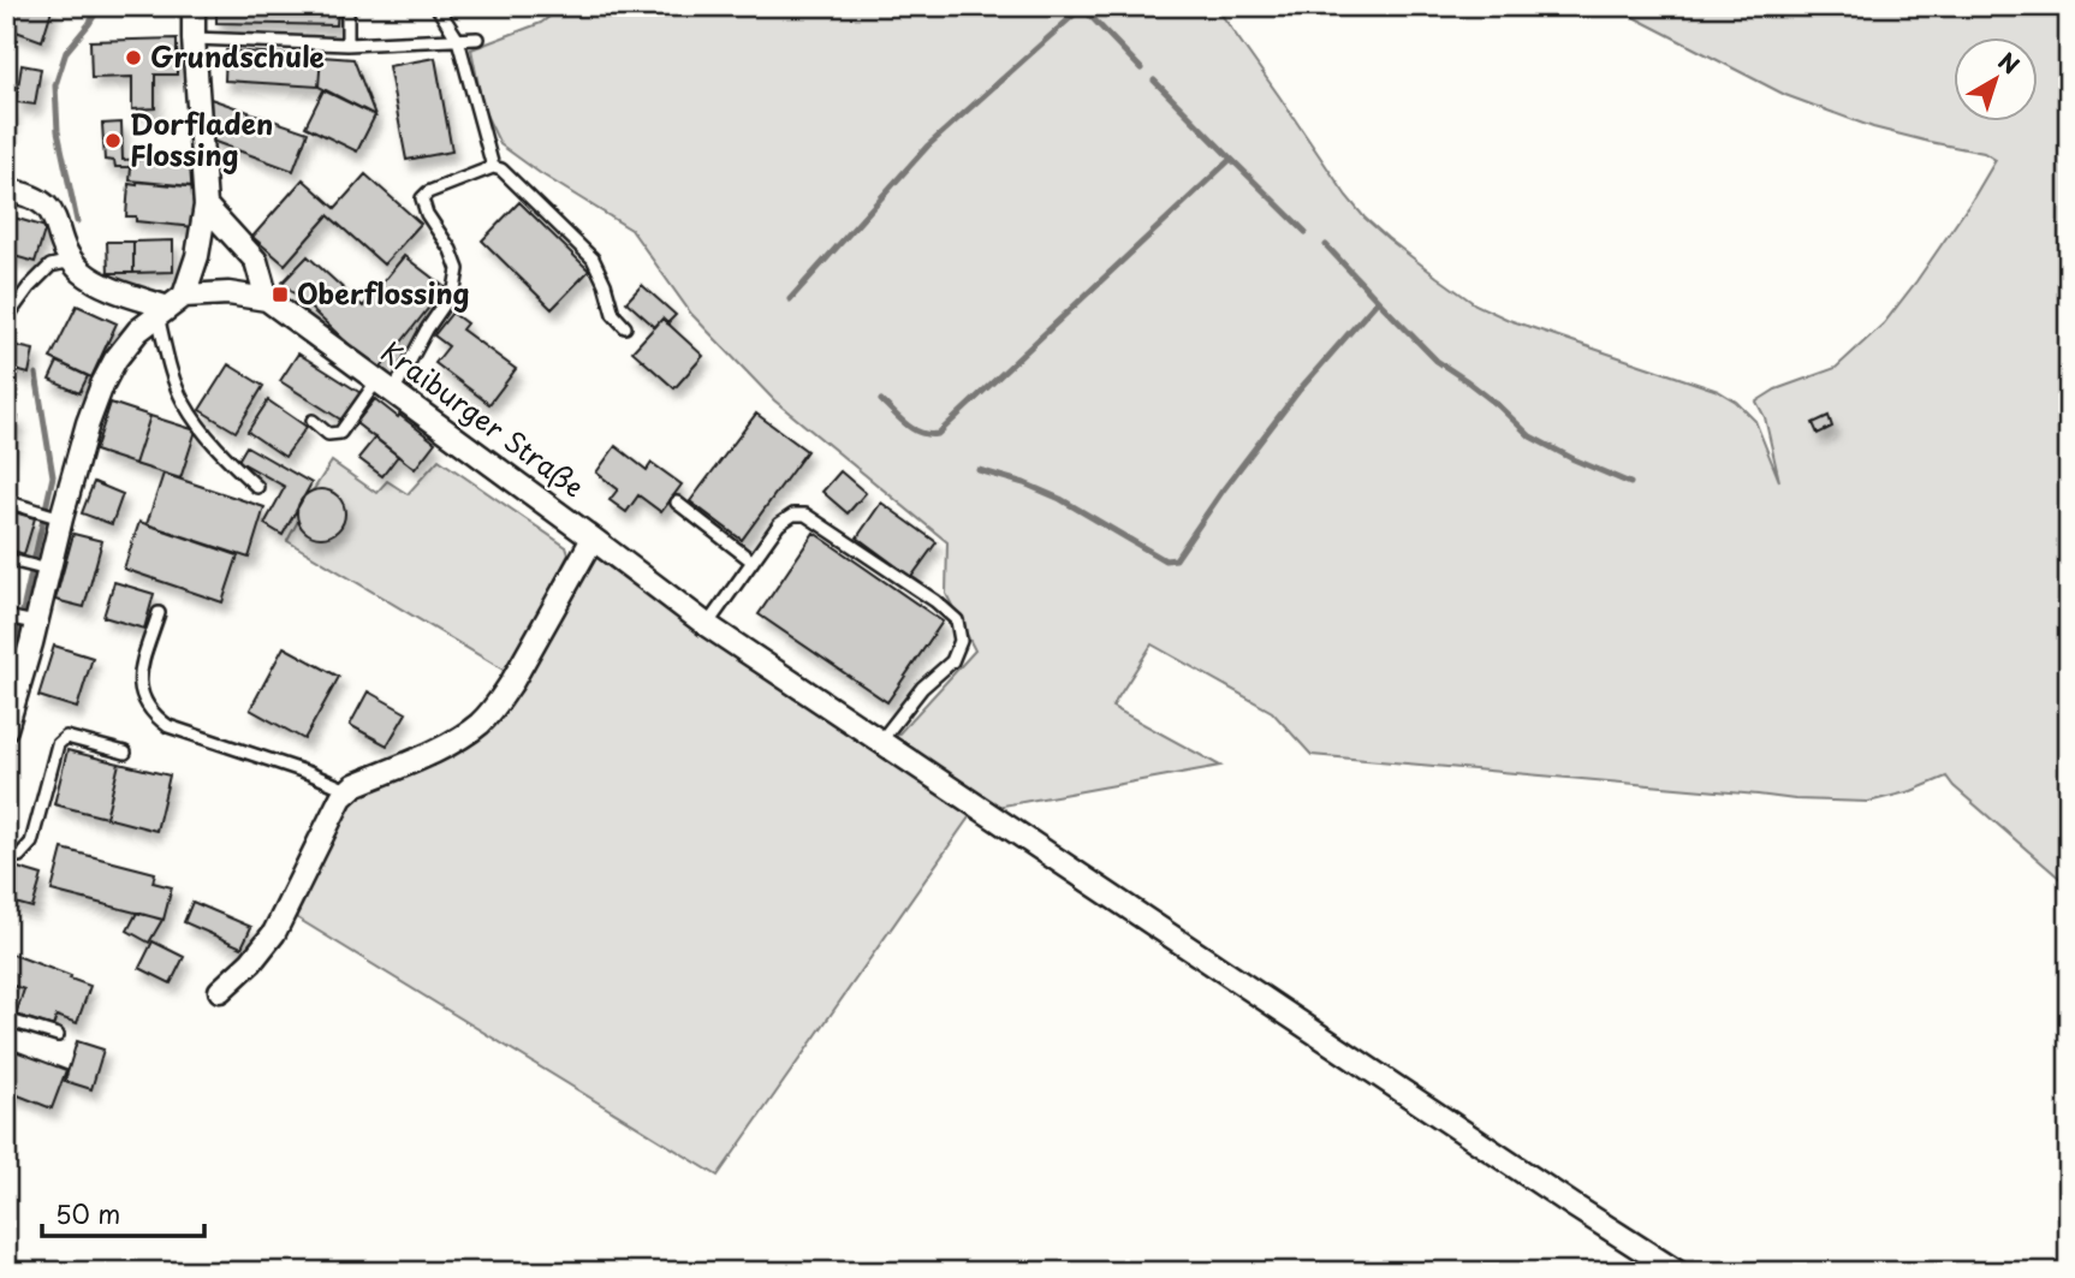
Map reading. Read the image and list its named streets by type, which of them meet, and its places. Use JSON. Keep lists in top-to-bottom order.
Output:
{
  "streets": {
    "street": ["Kraiburger Straße"]
  },
  "places": {
    "other": ["Grundschule", "Dorfladen Flossing"],
    "transit": ["Oberflossing"]
  },
  "scale_bar": "50 m",
  "north": "top right"
}
